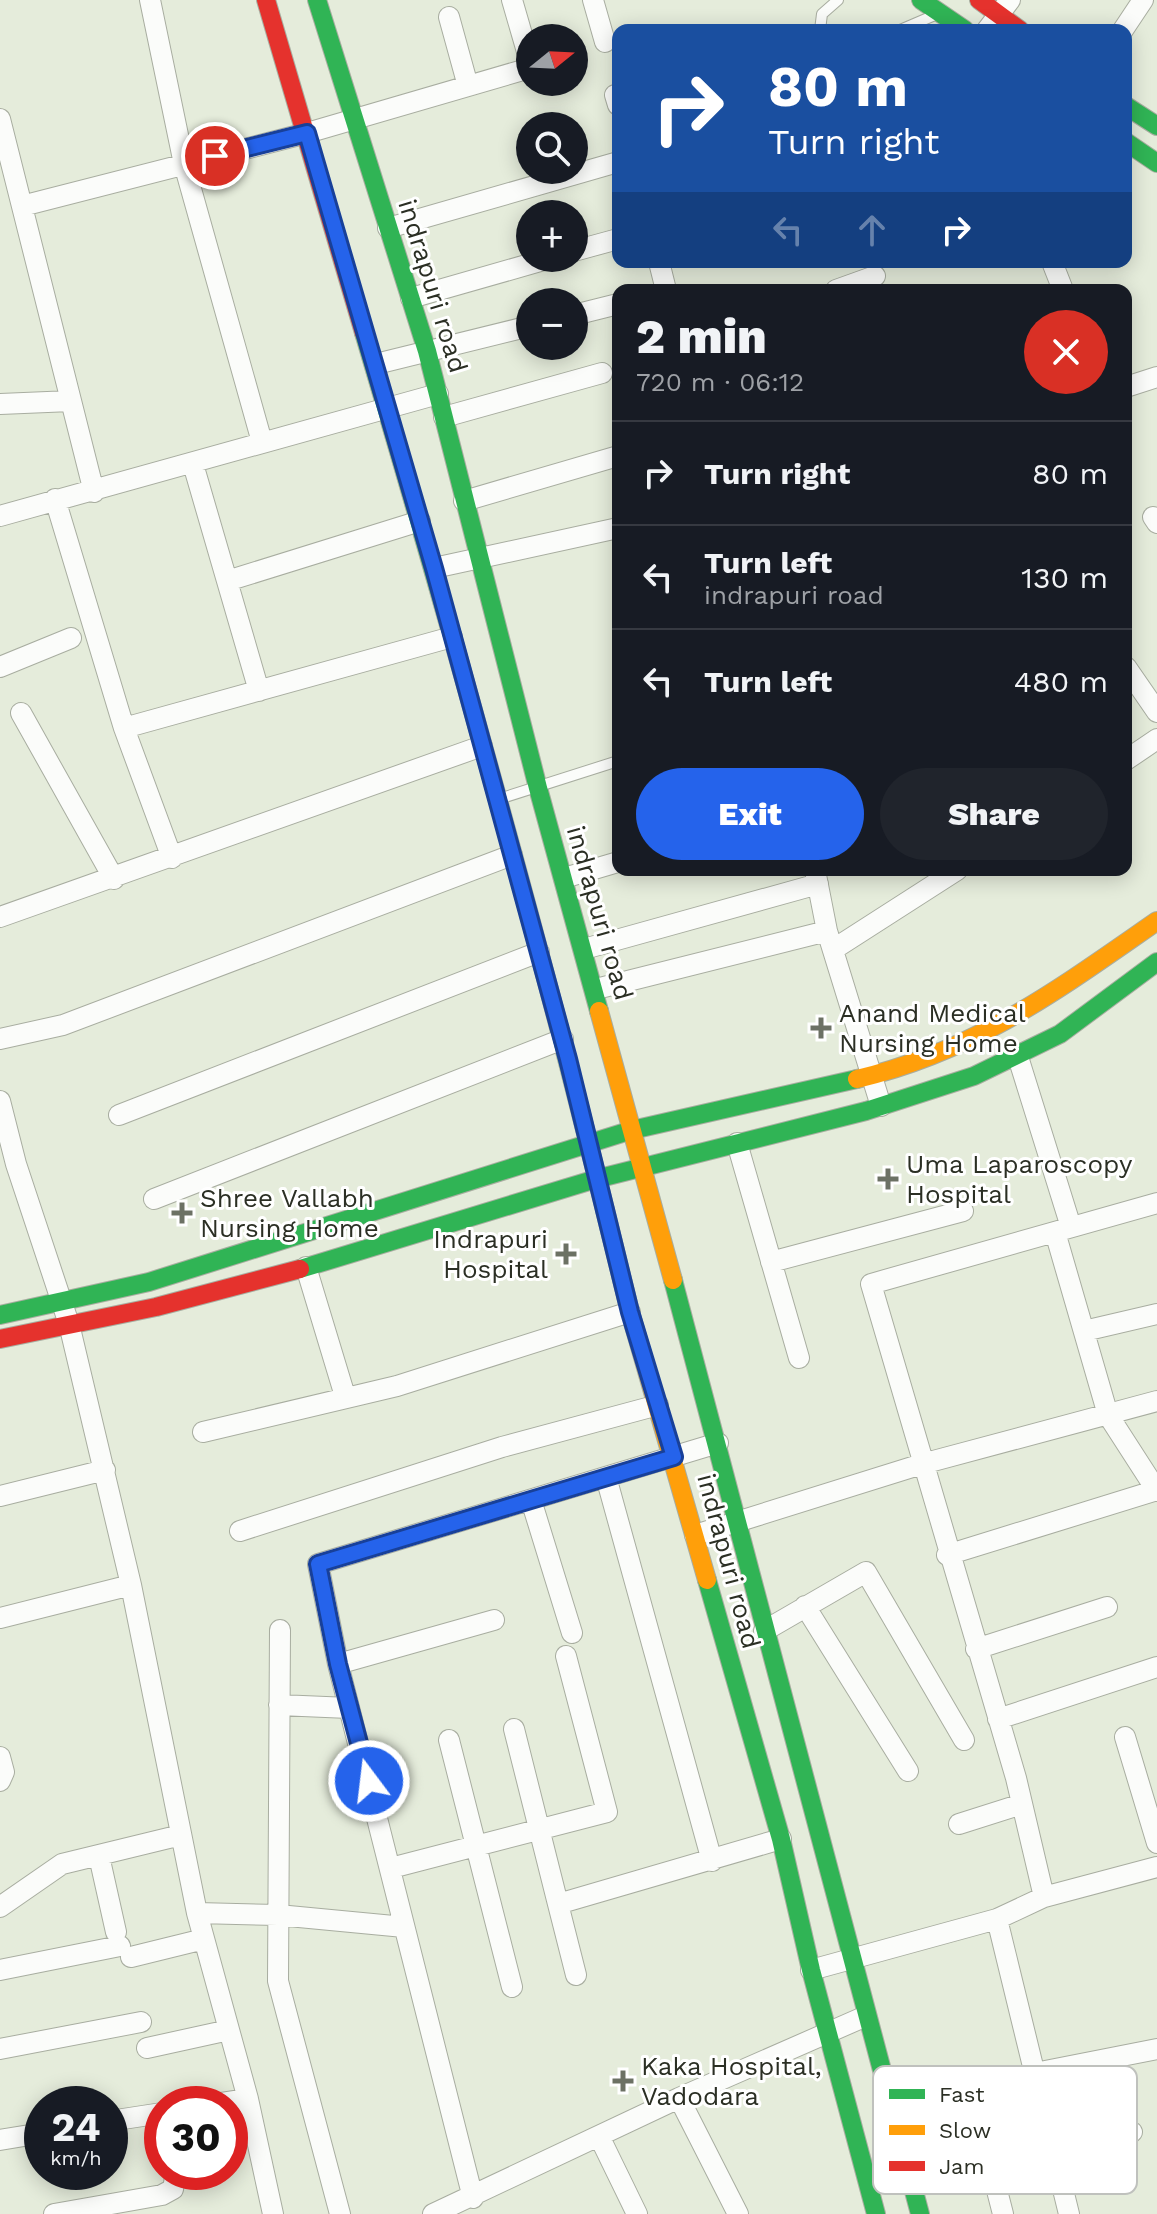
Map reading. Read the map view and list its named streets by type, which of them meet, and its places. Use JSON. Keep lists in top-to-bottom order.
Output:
{
  "streets": {
    "main road": ["indrapuri road"]
  },
  "places": {
    "health": [
      "Anand Medical Nursing Home",
      "Uma Laparoscopy Hospital",
      "Shree Vallabh Nursing Home",
      "Indrapuri Hospital",
      "Kaka Hospital, Vadodara"
    ]
  },
  "legend": ["Fast", "Slow", "Jam"],
  "north": "right",
  "page": {
    "map_buttons": ["+", "−"],
    "turn": ["80 m", "Turn right"],
    "heading": ["2 min", "720 m · 06:12"],
    "list": [
      {
        "name": "Turn right",
        "value": "80 m"
      },
      {
        "name": "Turn left",
        "note": "indrapuri road",
        "value": "130 m"
      },
      {
        "name": "Turn left",
        "value": "480 m"
      }
    ],
    "buttons": ["Exit", "Share"],
    "speed": "24 km/h",
    "limit": "30"
  }
}
